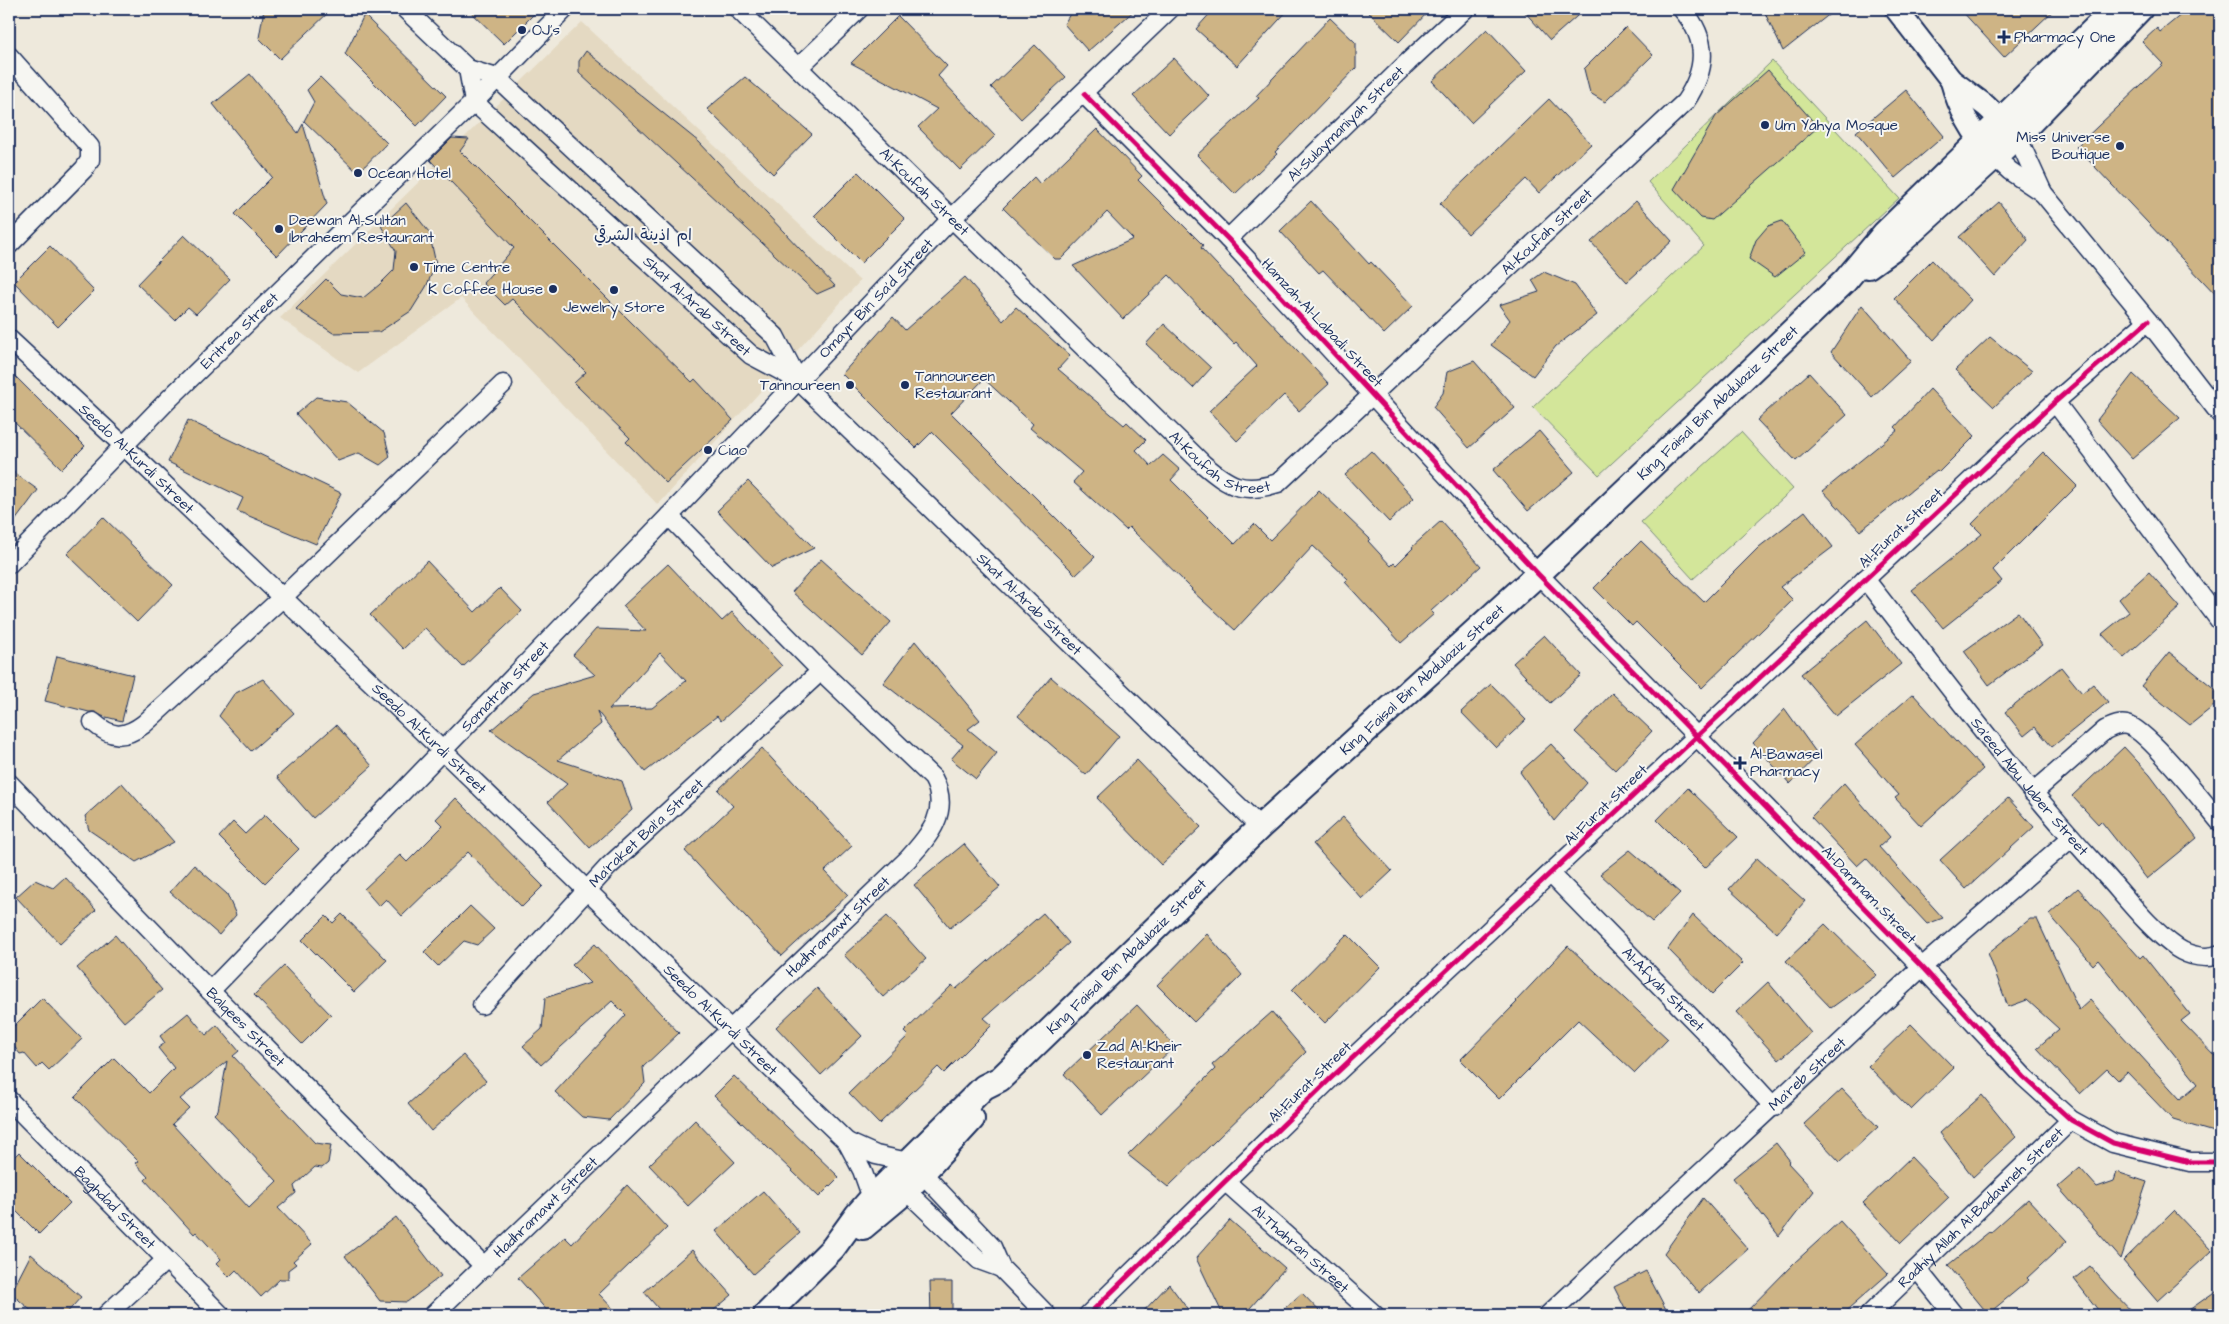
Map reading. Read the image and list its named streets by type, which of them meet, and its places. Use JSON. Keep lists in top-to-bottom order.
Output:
{
  "streets": {
    "main road": ["King Faisal Bin Abdulaziz Street"],
    "street": [
      "Al-Sulaymaniyah Street",
      "Al-Koufah Street",
      "Omayr Bin Sa'd Street",
      "Shat Al-Arab Street",
      "Hamzah Al-Labadi Street",
      "Eritrea Street",
      "Seedo Al-Kurdi Street",
      "Al-Furat Street",
      "Somatrah Street",
      "Sa'eed Abu Jaber Street",
      "Ma'raket Bal'a Street",
      "Al-Dammam Street",
      "Hadhramawt Street",
      "Al-Afyah Street",
      "Balqees Street",
      "Ma'reb Street",
      "Radhiy Allah Al-Badawneh Street",
      "Baghdad Street",
      "Al-Thahran Street"
    ]
  },
  "crossings": [
    ["Al-Sulaymaniyah Street", "Hamzah Al-Labadi Street"],
    ["Al-Koufah Street", "Omayr Bin Sa'd Street"],
    ["Al-Koufah Street", "Hamzah Al-Labadi Street"],
    ["Omayr Bin Sa'd Street", "Shat Al-Arab Street"],
    ["Omayr Bin Sa'd Street", "Hamzah Al-Labadi Street"],
    ["Omayr Bin Sa'd Street", "Somatrah Street"],
    ["Shat Al-Arab Street", "Eritrea Street"],
    ["Shat Al-Arab Street", "King Faisal Bin Abdulaziz Street"],
    ["Shat Al-Arab Street", "Somatrah Street"],
    ["Hamzah Al-Labadi Street", "King Faisal Bin Abdulaziz Street"],
    ["Hamzah Al-Labadi Street", "Al-Dammam Street"],
    ["Eritrea Street", "Seedo Al-Kurdi Street"],
    ["King Faisal Bin Abdulaziz Street", "Seedo Al-Kurdi Street"],
    ["King Faisal Bin Abdulaziz Street", "Al-Dammam Street"],
    ["Seedo Al-Kurdi Street", "Somatrah Street"],
    ["Seedo Al-Kurdi Street", "Ma'raket Bal'a Street"],
    ["Seedo Al-Kurdi Street", "Hadhramawt Street"],
    ["Al-Furat Street", "Sa'eed Abu Jaber Street"],
    ["Al-Furat Street", "Al-Dammam Street"],
    ["Al-Furat Street", "Al-Afyah Street"],
    ["Al-Furat Street", "Al-Thahran Street"],
    ["Somatrah Street", "Hadhramawt Street"],
    ["Somatrah Street", "Balqees Street"],
    ["Sa'eed Abu Jaber Street", "Ma'reb Street"],
    ["Ma'raket Bal'a Street", "Hadhramawt Street"],
    ["Al-Dammam Street", "Ma'reb Street"],
    ["Al-Dammam Street", "Radhiy Allah Al-Badawneh Street"],
    ["Hadhramawt Street", "Balqees Street"],
    ["Al-Afyah Street", "Ma'reb Street"]
  ],
  "districts": ["ام اذينة الشرقي"],
  "places": {
    "other": [
      "OJ's",
      "Um Yahya Mosque",
      "Miss Universe Boutique",
      "Ocean Hotel",
      "Deewan Al-Sultan Ibraheem Restaurant",
      "Time Centre",
      "K Coffee House",
      "Jewelry Store",
      "Tannoureen",
      "Tannoureen Restaurant",
      "Ciao",
      "Zad Al-Kheir Restaurant"
    ],
    "health": ["Pharmacy One", "Al-Bawasel Pharmacy"]
  }
}
